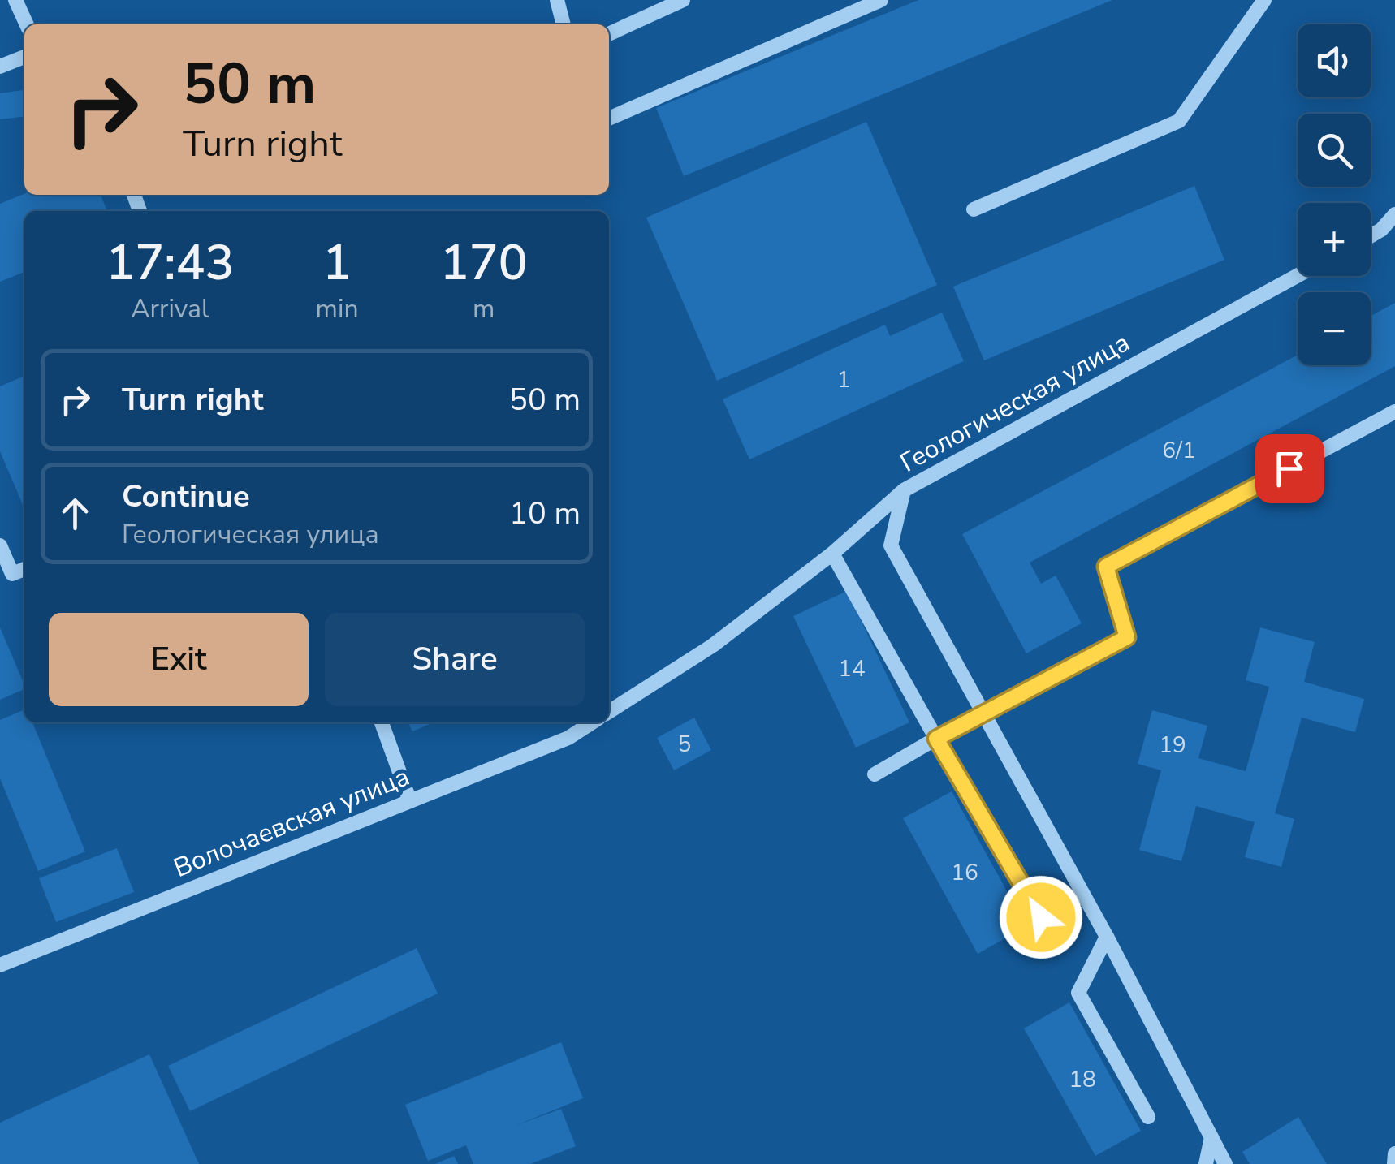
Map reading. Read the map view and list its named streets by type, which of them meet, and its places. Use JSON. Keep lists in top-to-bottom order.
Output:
{
  "streets": {
    "street": ["Геологическая улица", "Волочаевская улица"]
  },
  "house_numbers": [
    "1",
    "6/1",
    "14",
    "5",
    "19",
    "16",
    "18"
  ],
  "page": {
    "map_buttons": ["+", "−"],
    "turn": ["50 m", "Turn right"],
    "eta": [
      "17:43",
      "Arrival",
      "1",
      "min",
      "170",
      "m"
    ],
    "list": [
      {
        "name": "Turn right",
        "value": "50 m"
      },
      {
        "name": "Continue",
        "note": "Геологическая улица",
        "value": "10 m"
      }
    ],
    "buttons": ["Exit", "Share"]
  }
}
